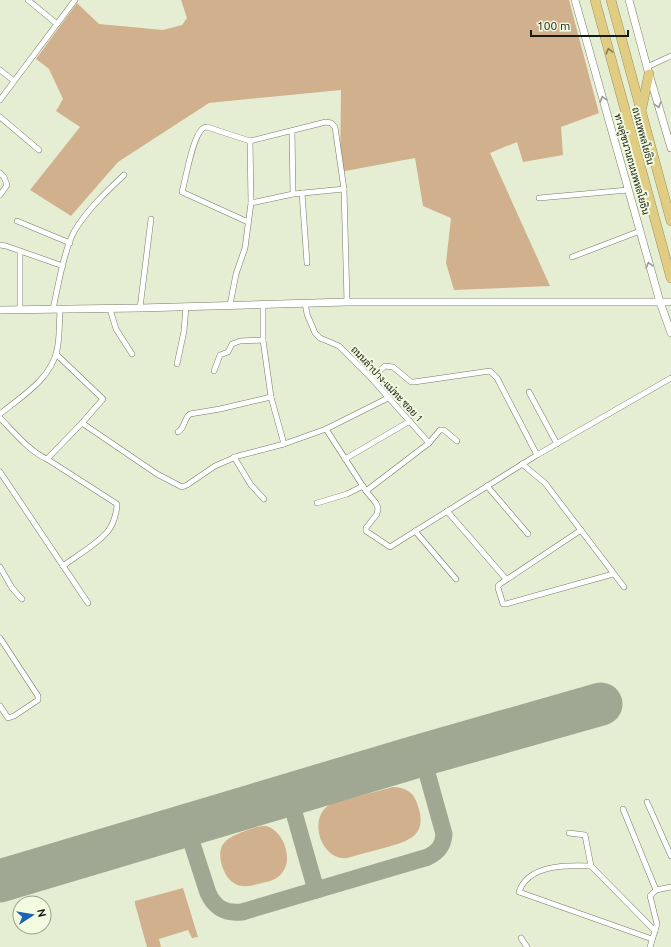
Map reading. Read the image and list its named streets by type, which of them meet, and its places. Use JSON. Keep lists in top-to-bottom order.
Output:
{
  "streets": {
    "highway": ["ถนนพหลโยธิน"],
    "main road": ["ทางคู่ขนานถนนพหลโยธิน"],
    "street": ["ถนนลำปาง-แม่ทะ ซอย 1"]
  },
  "scale_bar": "100 m",
  "north": "right"
}
